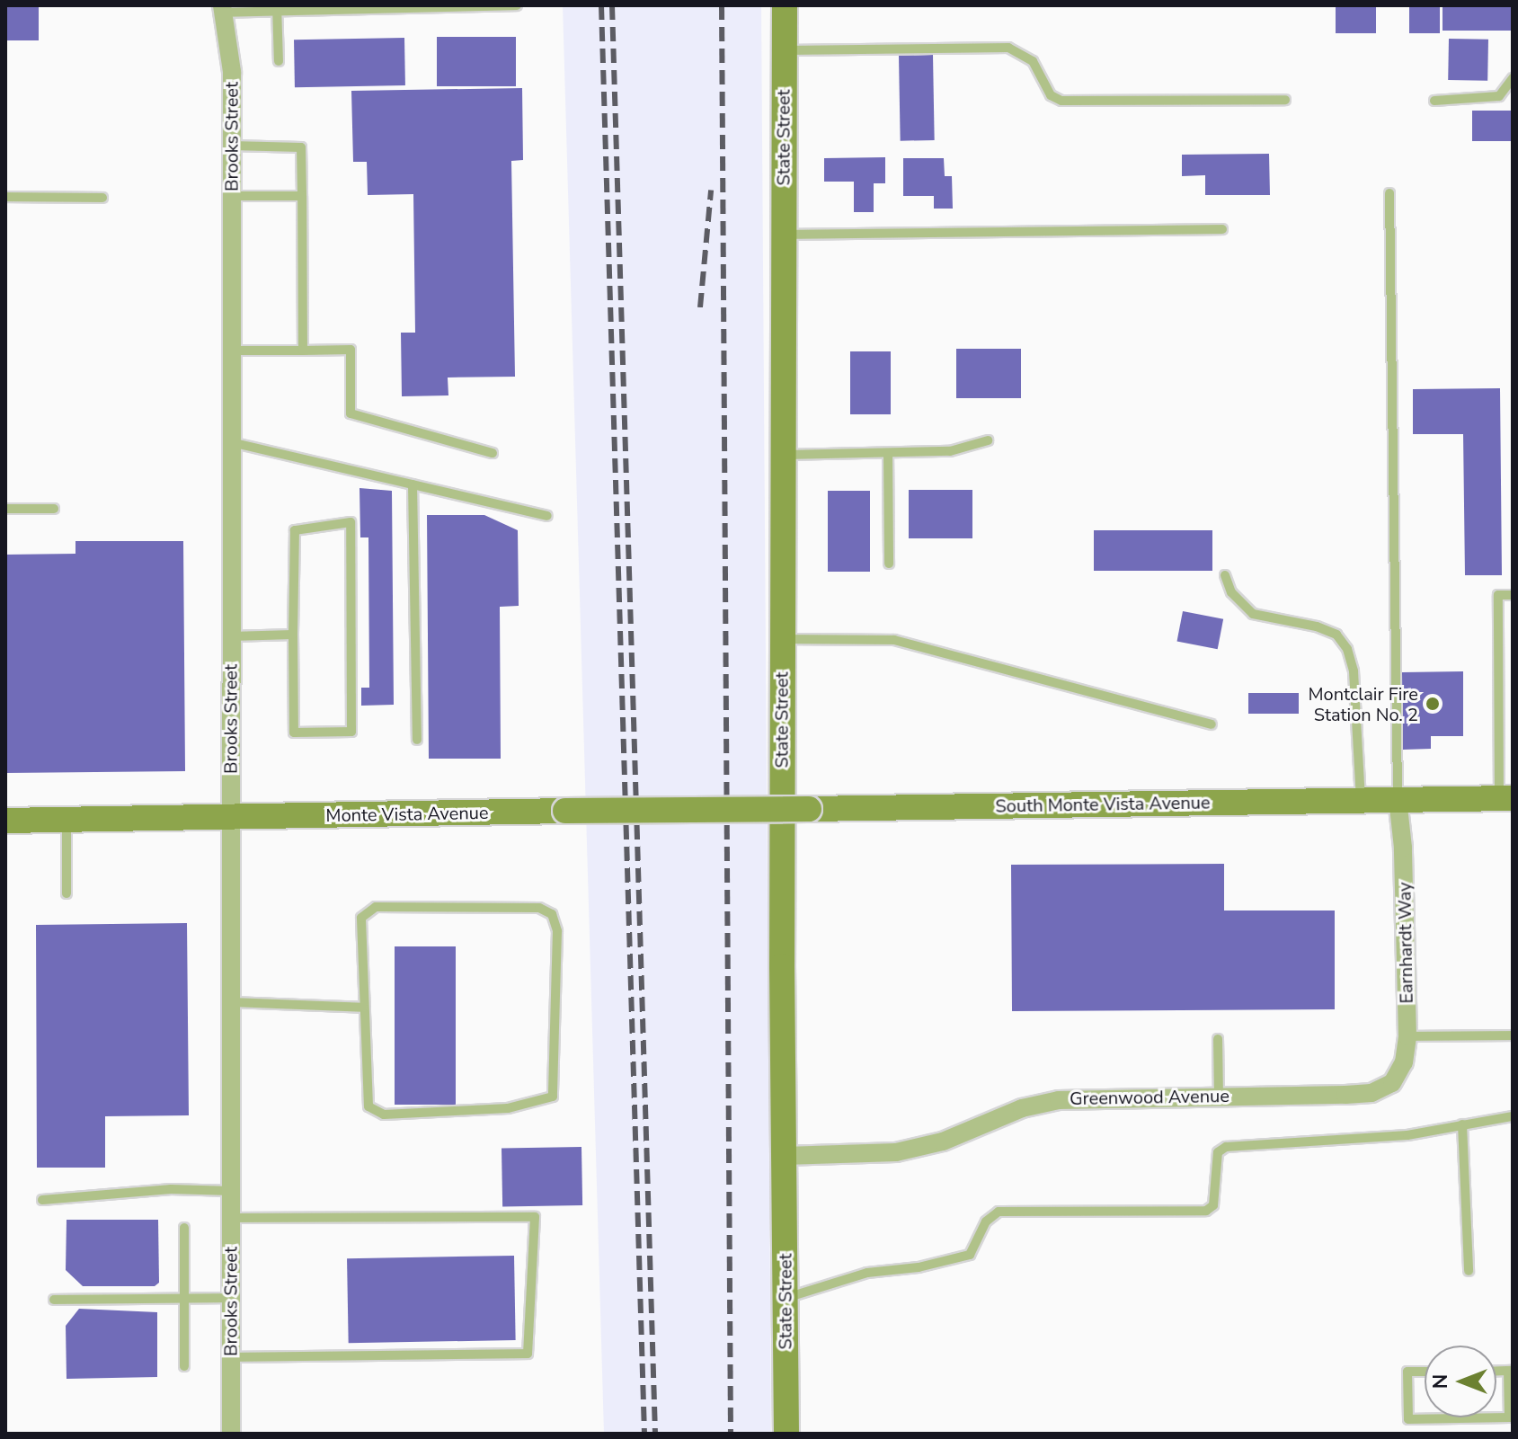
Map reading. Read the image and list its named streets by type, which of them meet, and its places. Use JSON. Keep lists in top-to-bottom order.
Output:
{
  "streets": {
    "main road": ["State Street", "South Monte Vista Avenue", "Monte Vista Avenue"],
    "street": ["Brooks Street", "Earnhardt Way", "Greenwood Avenue"]
  },
  "crossings": [
    ["Brooks Street", "Monte Vista Avenue"],
    ["State Street", "Greenwood Avenue"],
    ["South Monte Vista Avenue", "Monte Vista Avenue"],
    ["South Monte Vista Avenue", "Earnhardt Way"],
    ["Earnhardt Way", "Greenwood Avenue"]
  ],
  "places": ["Montclair Fire Station No. 2"],
  "north": "left"
}
